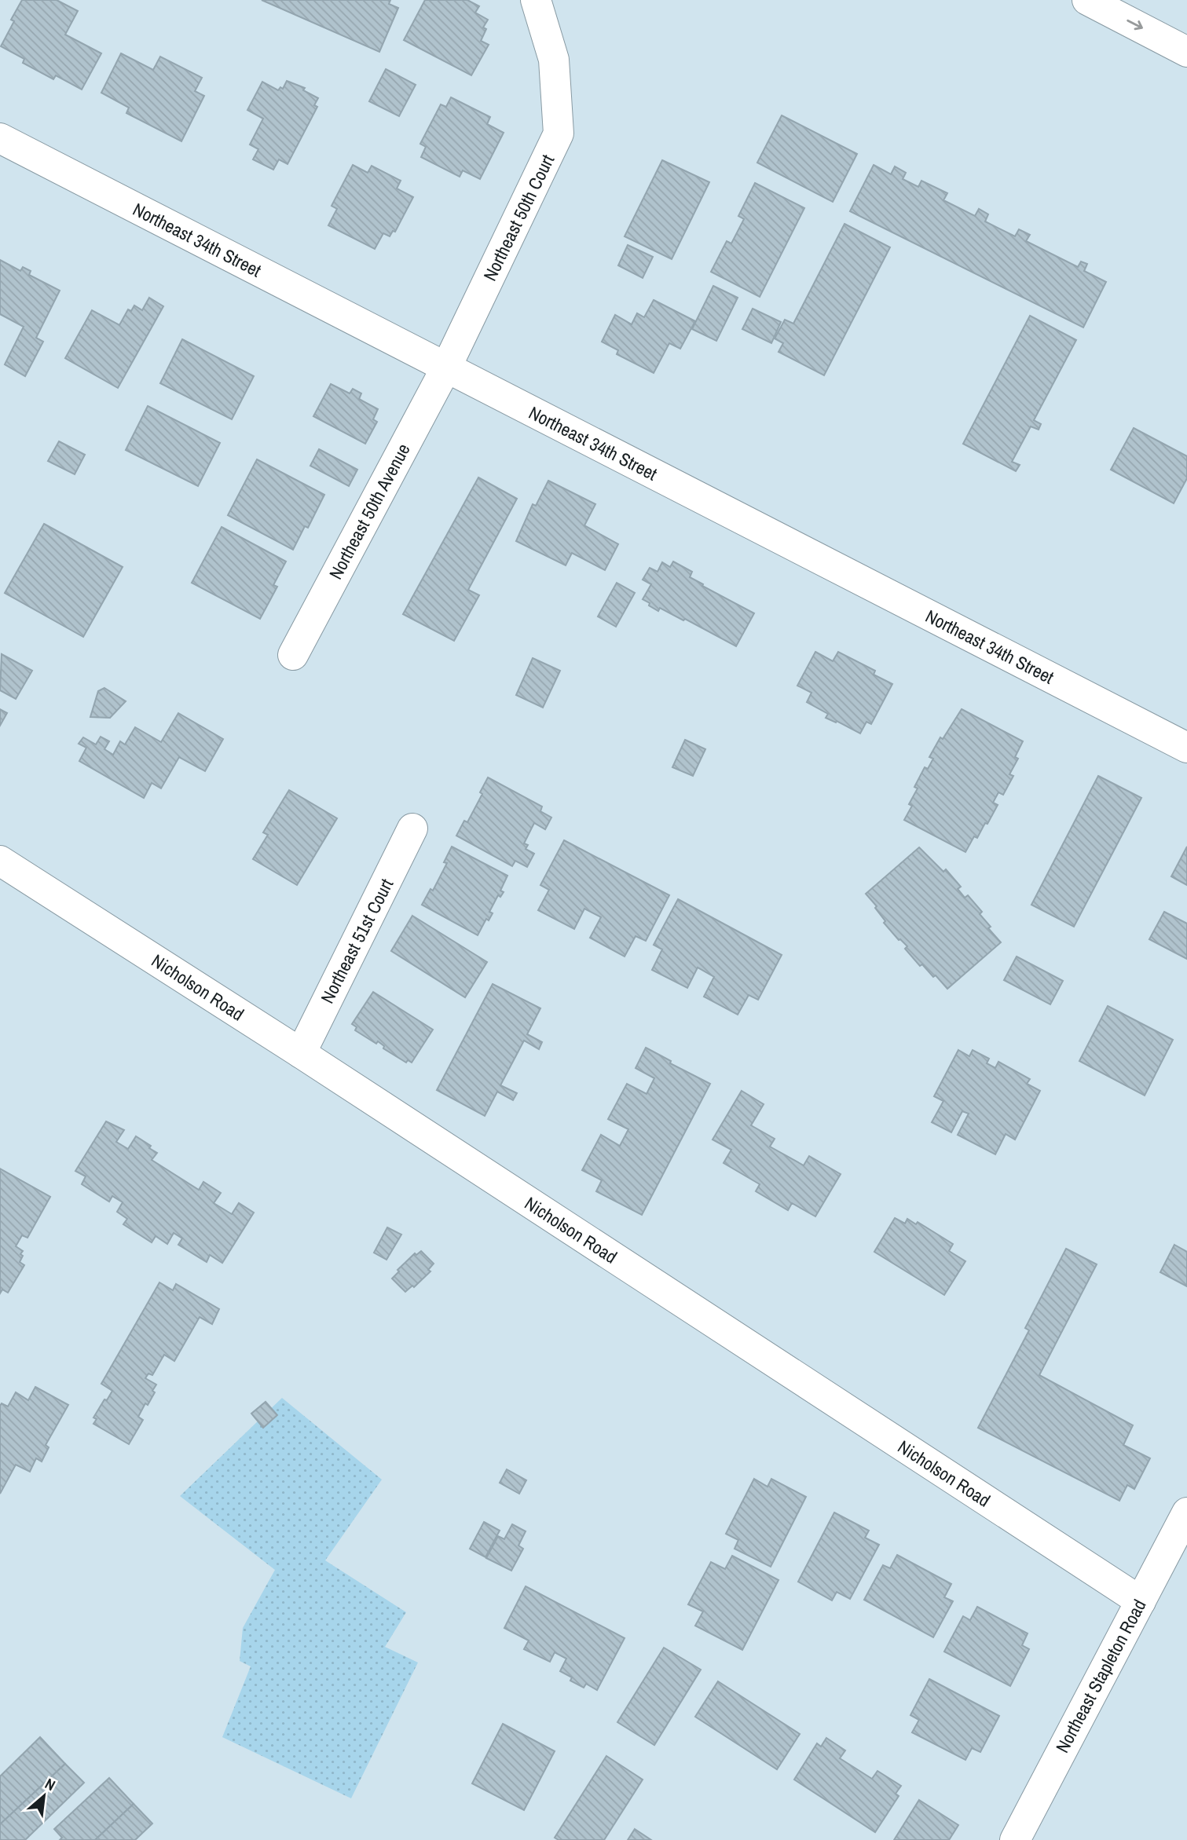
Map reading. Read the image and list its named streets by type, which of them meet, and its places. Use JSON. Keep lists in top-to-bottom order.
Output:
{
  "streets": {
    "main road": [
      "Northeast 50th Court",
      "Northeast 34th Street",
      "Northeast 50th Avenue",
      "Northeast 51st Court",
      "Nicholson Road",
      "Northeast Stapleton Road"
    ]
  },
  "crossings": [
    ["Northeast 50th Court", "Northeast 34th Street"],
    ["Northeast 50th Court", "Northeast 50th Avenue"],
    ["Northeast 34th Street", "Northeast 50th Avenue"],
    ["Northeast 51st Court", "Nicholson Road"],
    ["Nicholson Road", "Northeast Stapleton Road"]
  ],
  "north": "top right"
}
